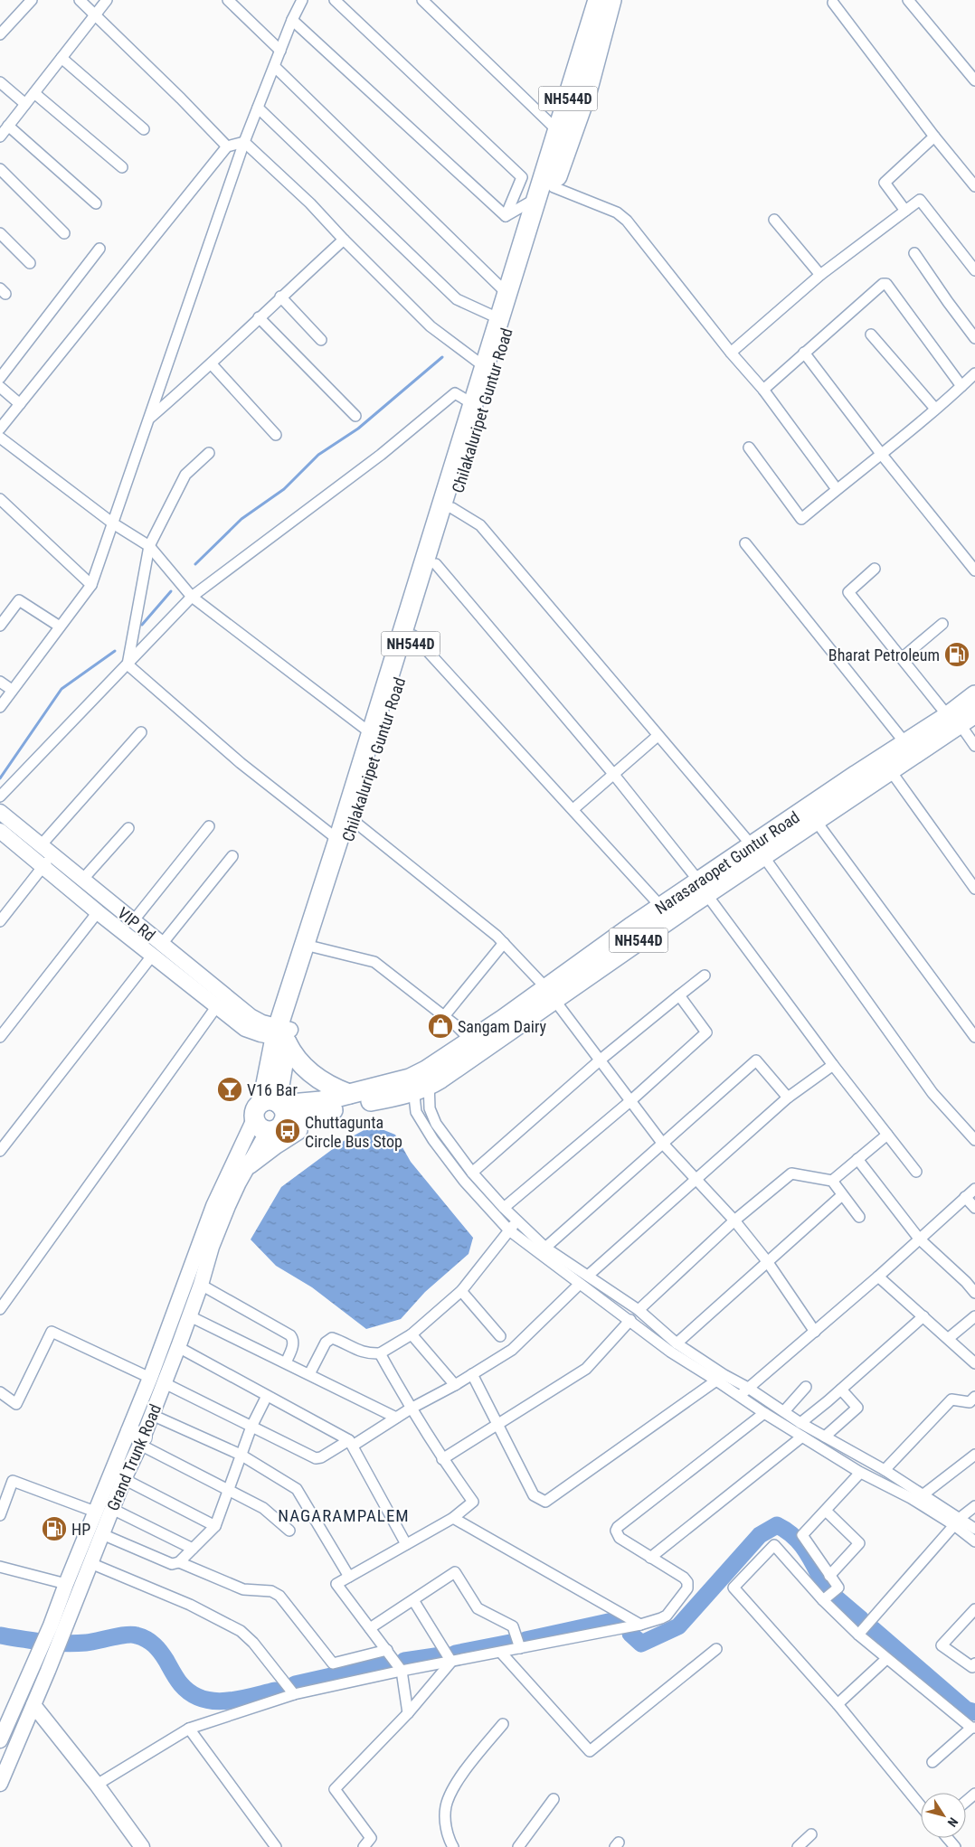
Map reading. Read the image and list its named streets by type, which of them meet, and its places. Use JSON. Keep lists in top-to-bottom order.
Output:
{
  "streets": {
    "highway": ["NH544D", "Chilakaluripet Guntur Road", "Narasaraopet Guntur Road"],
    "main road": ["VIP Rd", "Grand Trunk Road"]
  },
  "crossings": [
    ["NH544D", "Chilakaluripet Guntur Road"],
    ["NH544D", "Narasaraopet Guntur Road"],
    ["NH544D", "Grand Trunk Road"],
    ["Chilakaluripet Guntur Road", "Narasaraopet Guntur Road"],
    ["Chilakaluripet Guntur Road", "VIP Rd"],
    ["Chilakaluripet Guntur Road", "Grand Trunk Road"],
    ["Narasaraopet Guntur Road", "Grand Trunk Road"]
  ],
  "districts": ["NAGARAMPALEM"],
  "places": {
    "fuel station": ["Bharat Petroleum", "HP"],
    "shop": ["Sangam Dairy"],
    "bar": ["V16 Bar"],
    "bus stop": ["Chuttagunta Circle Bus Stop"]
  },
  "north": "bottom right"
}
